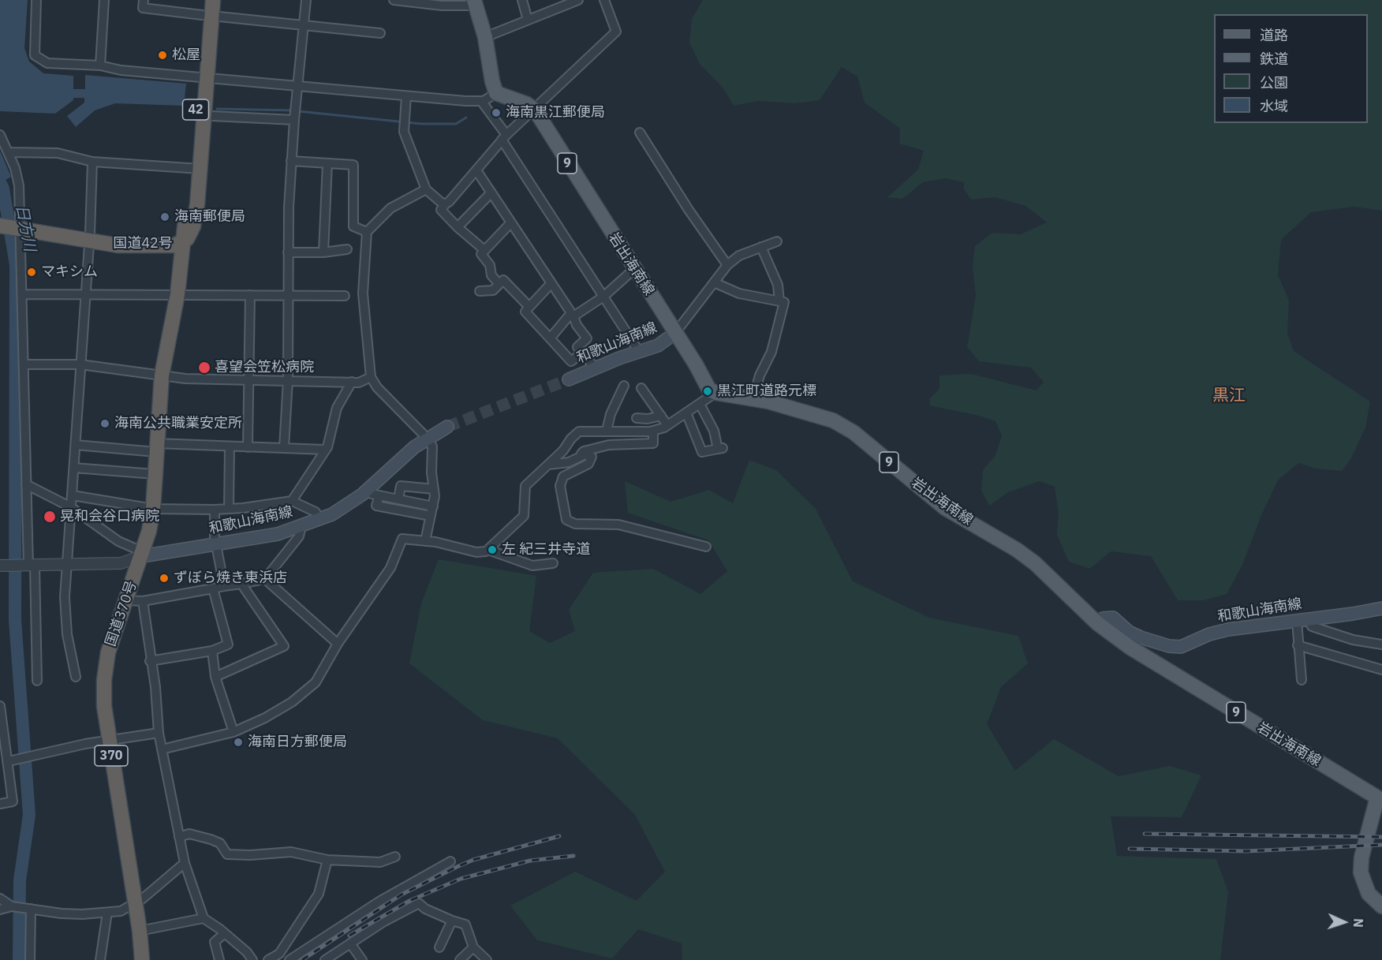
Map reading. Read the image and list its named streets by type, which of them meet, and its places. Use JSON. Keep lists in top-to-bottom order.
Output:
{
  "streets": {
    "highway": [
      "42",
      "国道42号",
      "国道370号",
      "370"
    ],
    "main road": ["9", "岩出海南線", "和歌山海南線"]
  },
  "crossings": [
    ["国道42号", "国道370号"],
    ["岩出海南線", "和歌山海南線"],
    ["和歌山海南線", "国道370号"]
  ],
  "districts": ["黒江"],
  "water": ["日方川"],
  "places": [
    "松屋",
    "海南黒江郵便局",
    "海南郵便局",
    "マキシム",
    "喜望会笠松病院",
    "黒江町道路元標",
    "海南公共職業安定所",
    "晃和会谷口病院",
    "左 紀三井寺道",
    "ずぼら焼き東浜店",
    "海南日方郵便局"
  ],
  "legend": [
    "道路",
    "鉄道",
    "公園",
    "水域"
  ],
  "north": "right"
}
